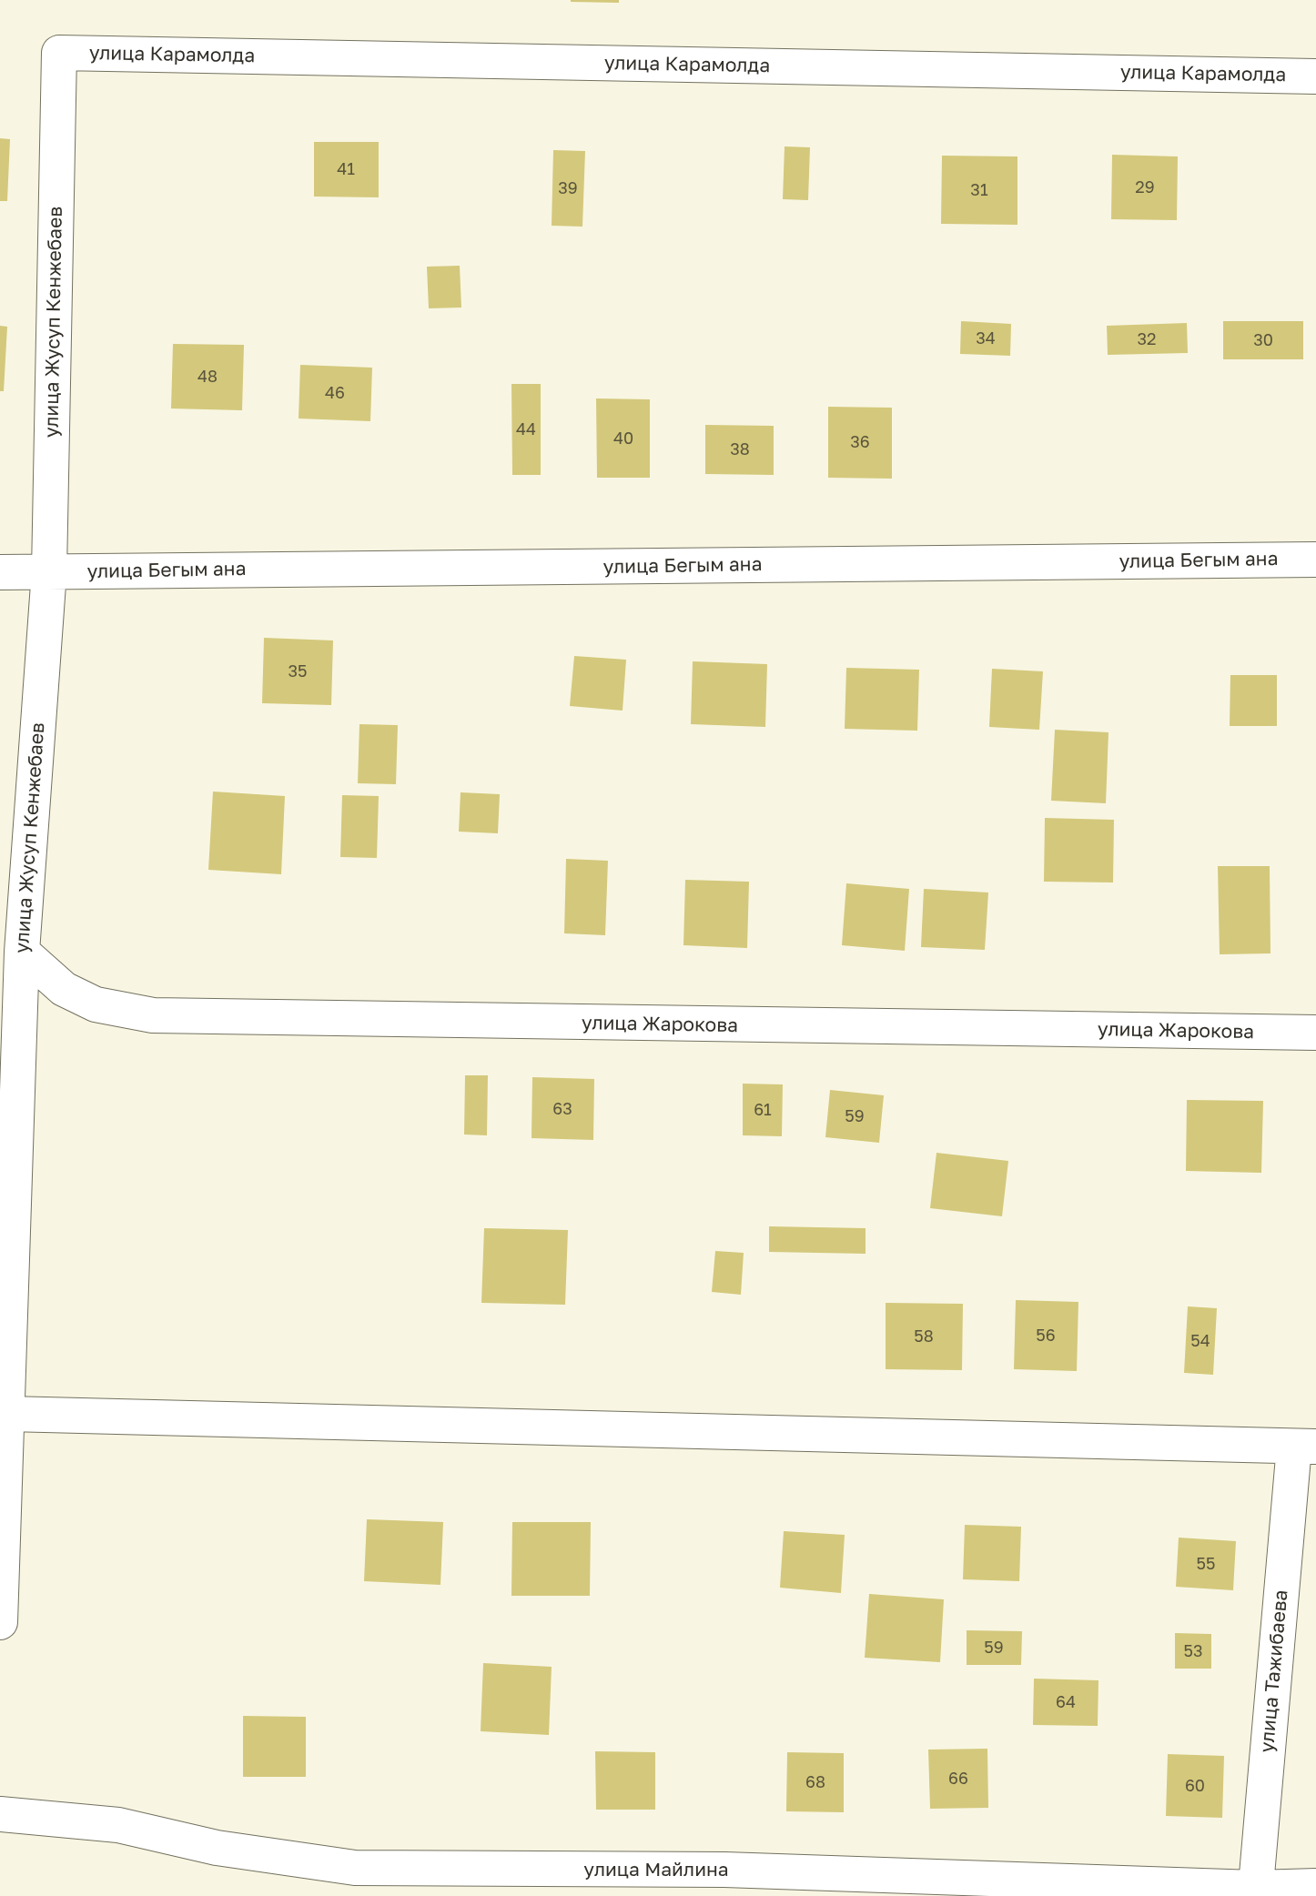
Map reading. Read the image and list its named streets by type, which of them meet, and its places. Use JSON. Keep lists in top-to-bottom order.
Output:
{
  "streets": {
    "street": [
      "улица Карамолда",
      "улица Жусуп Кенжебаев",
      "улица Бегым ана",
      "улица Жарокова",
      "улица Тажибаева",
      "улица Майлина"
    ]
  },
  "crossings": [
    ["улица Карамолда", "улица Жусуп Кенжебаев"],
    ["улица Жусуп Кенжебаев", "улица Бегым ана"],
    ["улица Жусуп Кенжебаев", "улица Жарокова"],
    ["улица Тажибаева", "улица Майлина"]
  ],
  "house_numbers": [
    "41",
    "29",
    "39",
    "31",
    "34",
    "32",
    "30",
    "48",
    "46",
    "44",
    "40",
    "36",
    "38",
    "35",
    "63",
    "61",
    "59",
    "56",
    "58",
    "54",
    "55",
    "59",
    "53",
    "64",
    "66",
    "68",
    "60"
  ]
}
